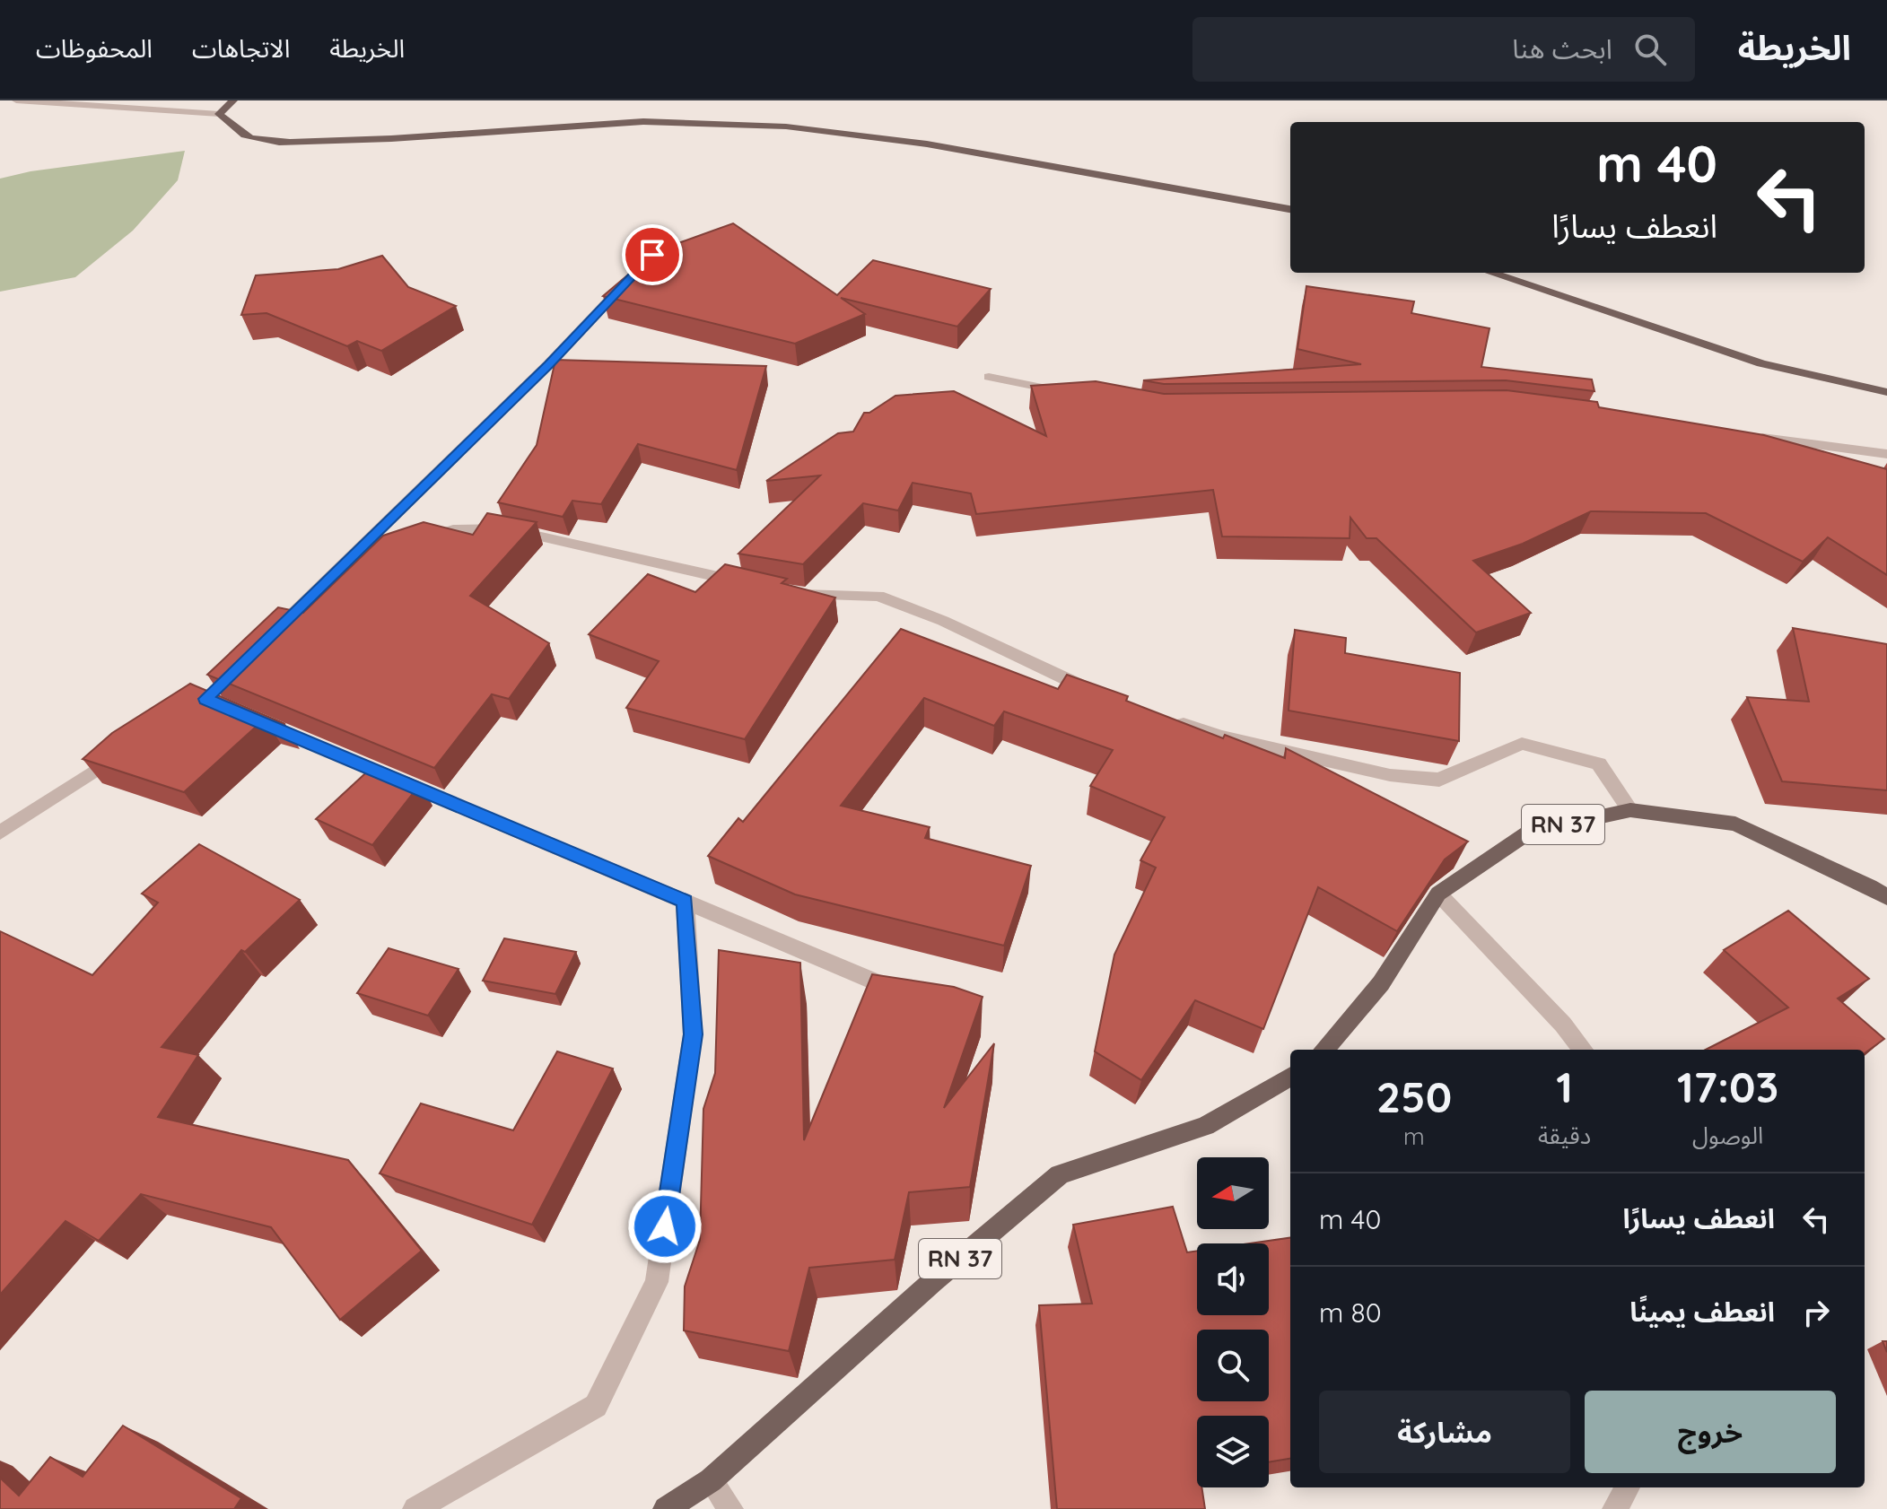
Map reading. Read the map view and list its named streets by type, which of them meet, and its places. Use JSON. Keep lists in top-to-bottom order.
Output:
{
  "streets": {
    "main road": ["RN 37"]
  },
  "north": "left",
  "page": {
    "header": "الخريطة",
    "search": "ابحث هنا",
    "nav": ["الخريطة", "الاتجاهات", "المحفوظات"],
    "turn": ["40 m", "انعطف يسارًا"],
    "eta": [
      "17:03",
      "الوصول",
      "1",
      "دقيقة",
      "250",
      "m"
    ],
    "list": [
      {
        "name": "انعطف يسارًا",
        "value": "40 m"
      },
      {
        "name": "انعطف يمينًا",
        "value": "80 m"
      }
    ],
    "buttons": ["خروج", "مشاركة"]
  }
}
